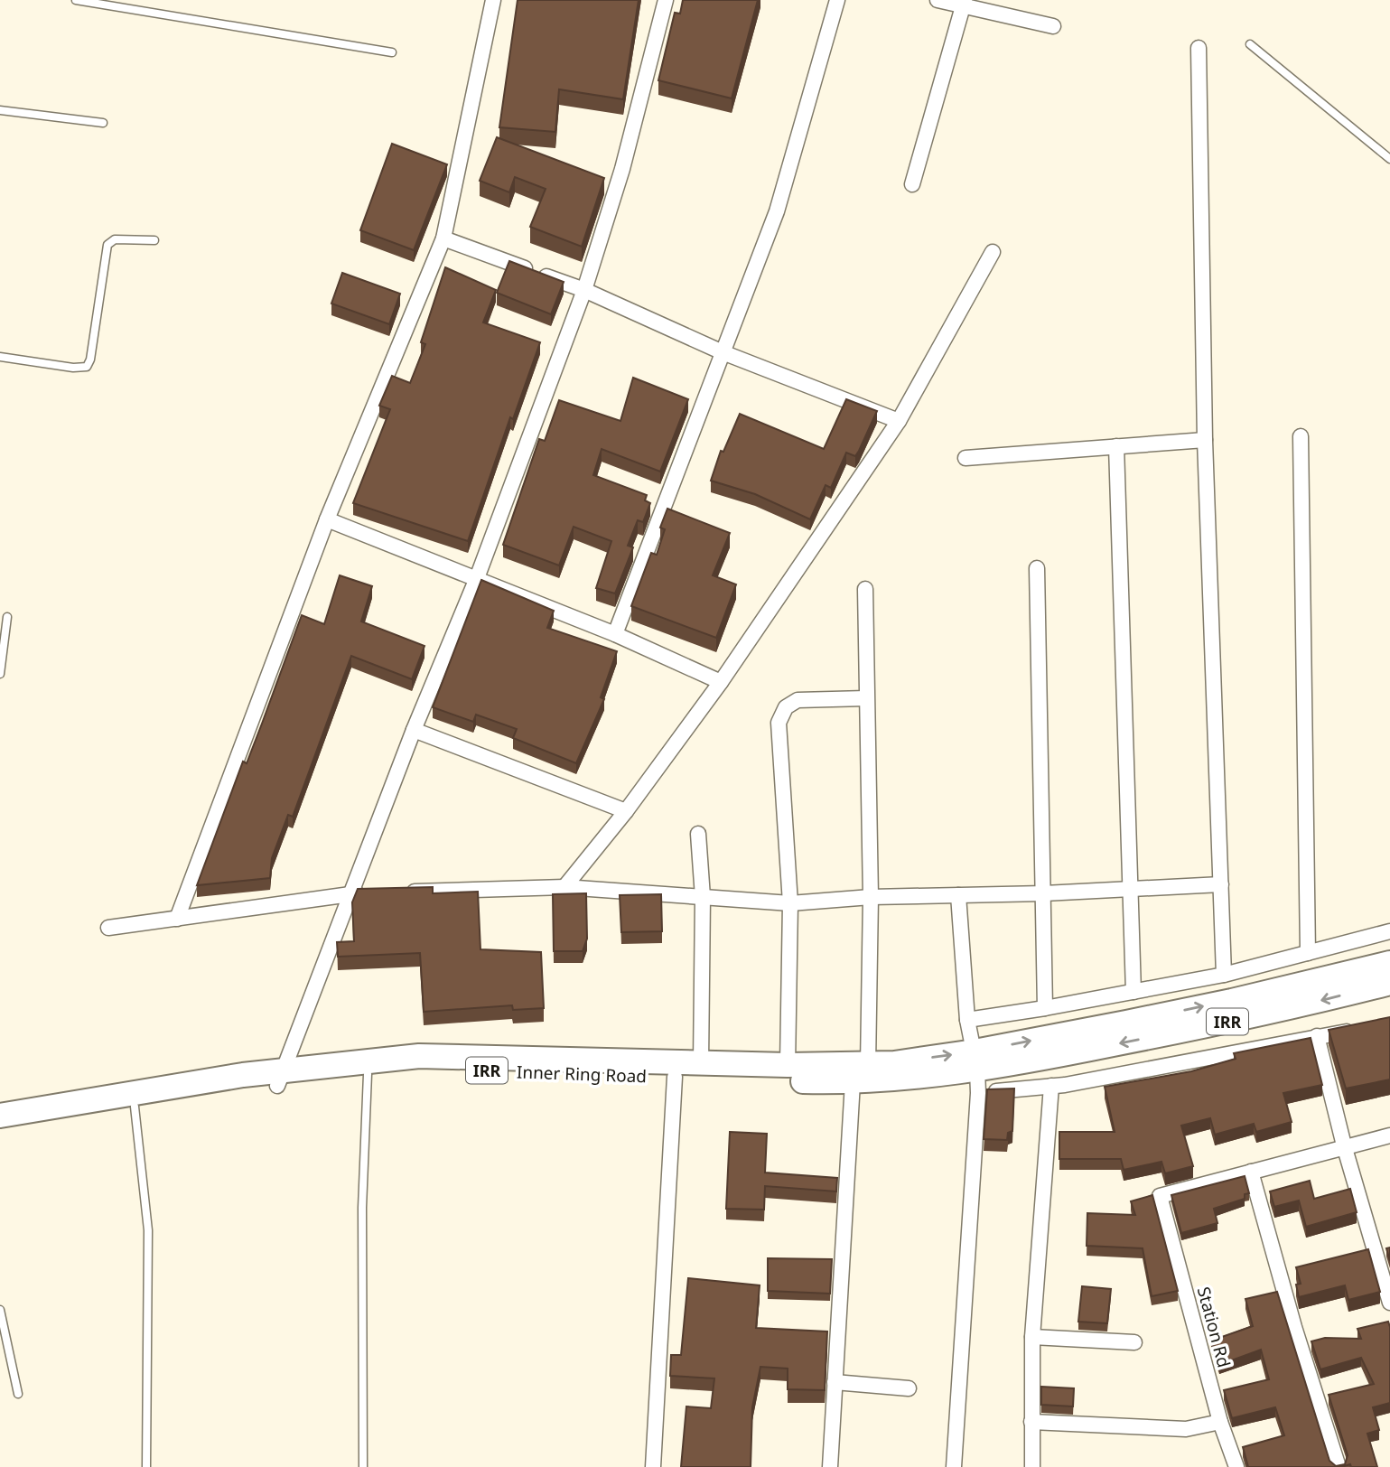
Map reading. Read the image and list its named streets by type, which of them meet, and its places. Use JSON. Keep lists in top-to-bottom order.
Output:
{
  "streets": {
    "main road": ["IRR", "Inner Ring Road"],
    "street": ["Station Rd"]
  },
  "crossings": [
    ["IRR", "Inner Ring Road"]
  ]
}
